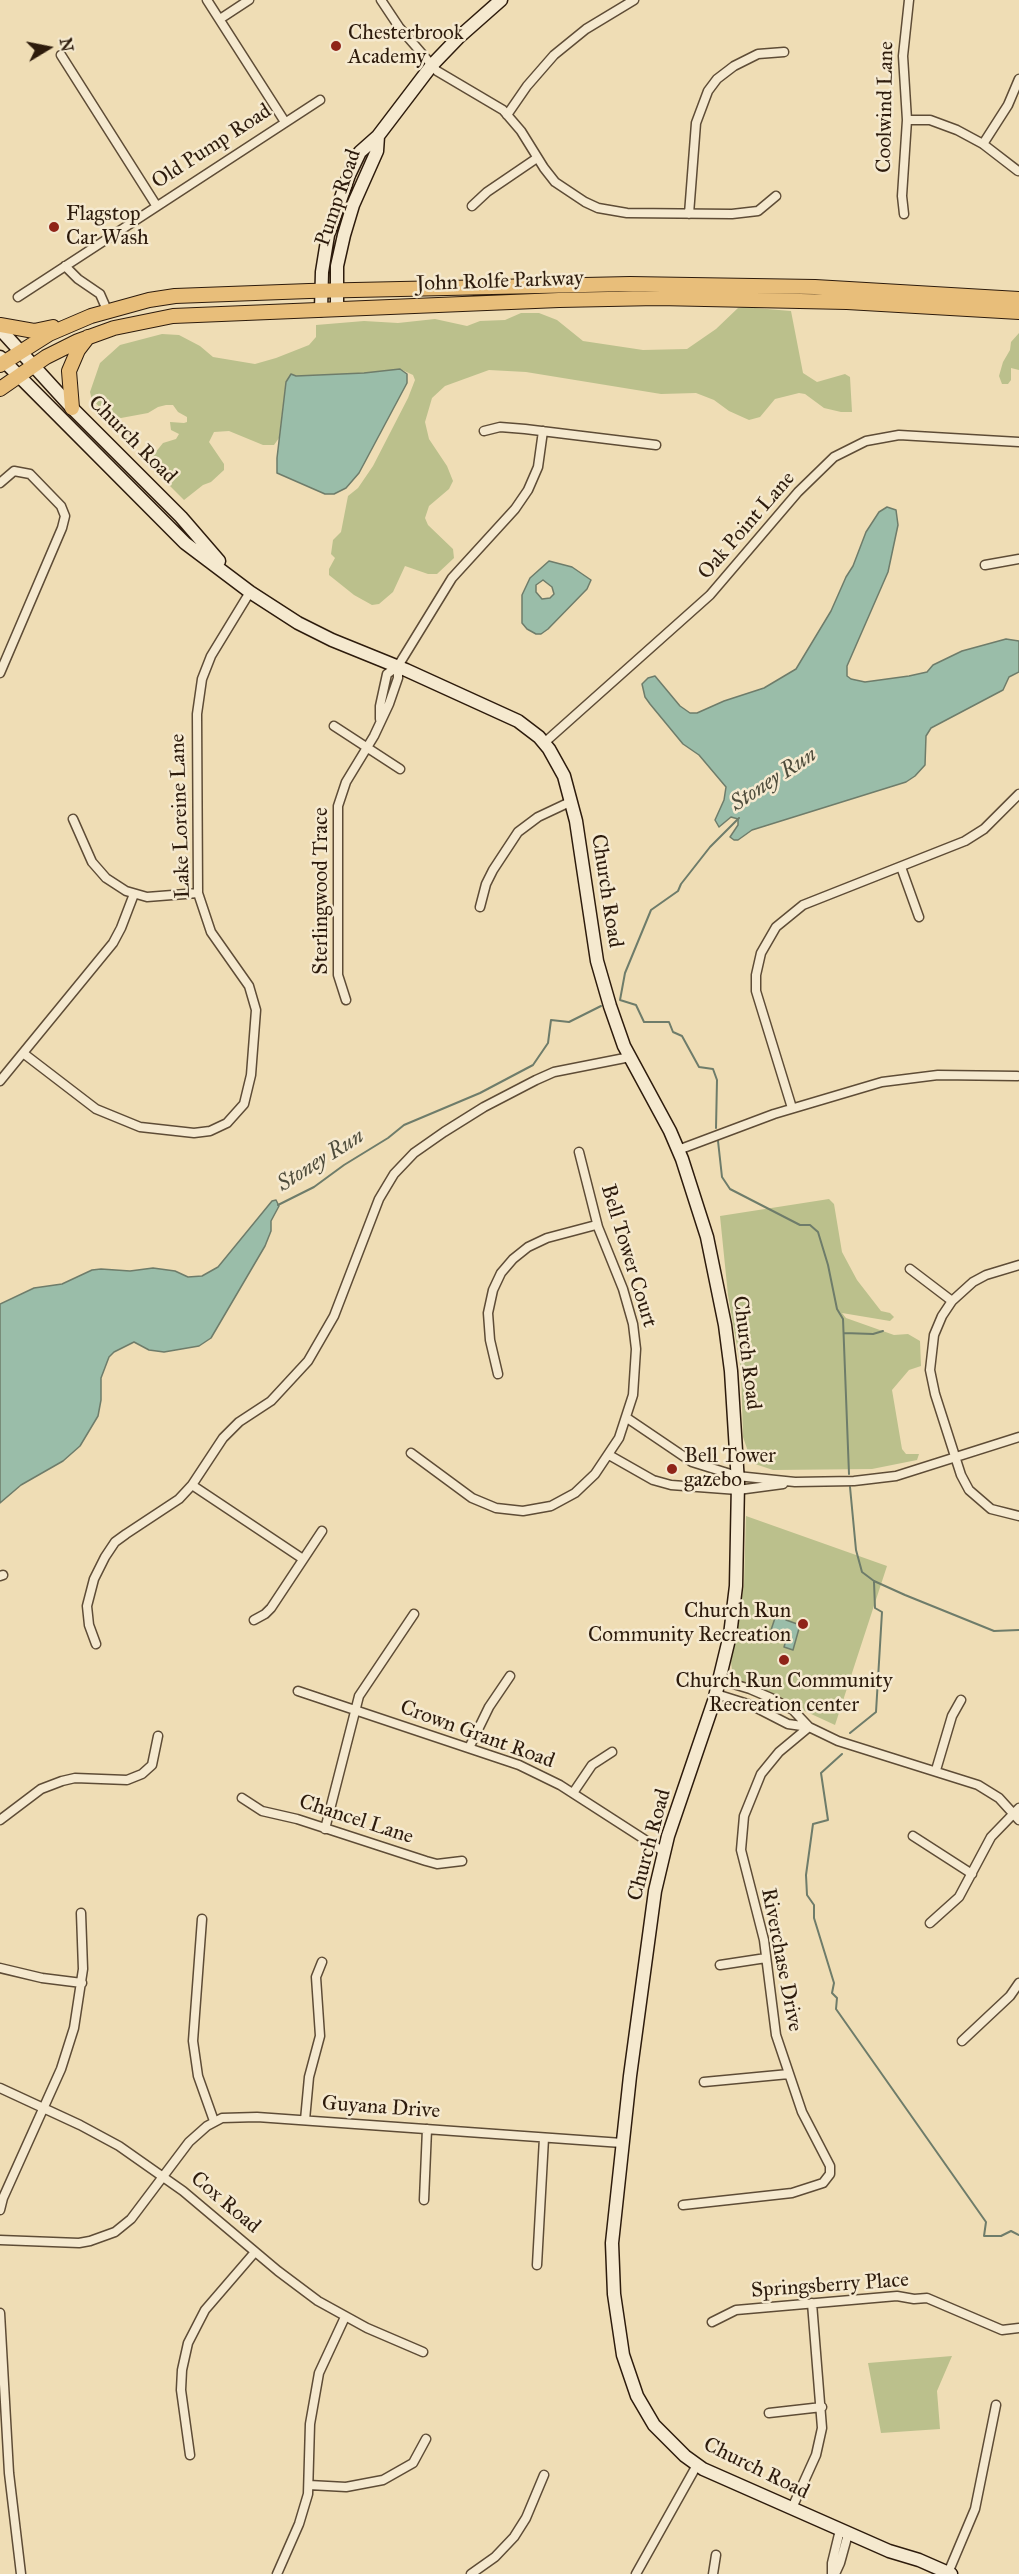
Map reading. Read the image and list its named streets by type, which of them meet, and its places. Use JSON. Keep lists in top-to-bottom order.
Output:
{
  "streets": {
    "main road": ["Pump Road", "John Rolfe Parkway", "Church Road"],
    "street": [
      "Coolwind Lane",
      "Old Pump Road",
      "Oak Point Lane",
      "Lake Loreine Lane",
      "Sterlingwood Trace",
      "Bell Tower Court",
      "Crown Grant Road",
      "Chancel Lane",
      "Riverchase Drive",
      "Guyana Drive",
      "Cox Road",
      "Springsberry Place"
    ]
  },
  "crossings": [
    ["Pump Road", "John Rolfe Parkway"],
    ["John Rolfe Parkway", "Church Road"],
    ["Church Road", "Oak Point Lane"],
    ["Church Road", "Lake Loreine Lane"],
    ["Church Road", "Sterlingwood Trace"],
    ["Church Road", "Crown Grant Road"],
    ["Church Road", "Guyana Drive"]
  ],
  "water": ["Stoney Run"],
  "places": [
    "Chesterbrook Academy",
    "Flagstop Car Wash",
    "Bell Tower gazebo",
    "Church Run Community Recreation",
    "Church Run Community Recreation center"
  ],
  "north": "right"
}
